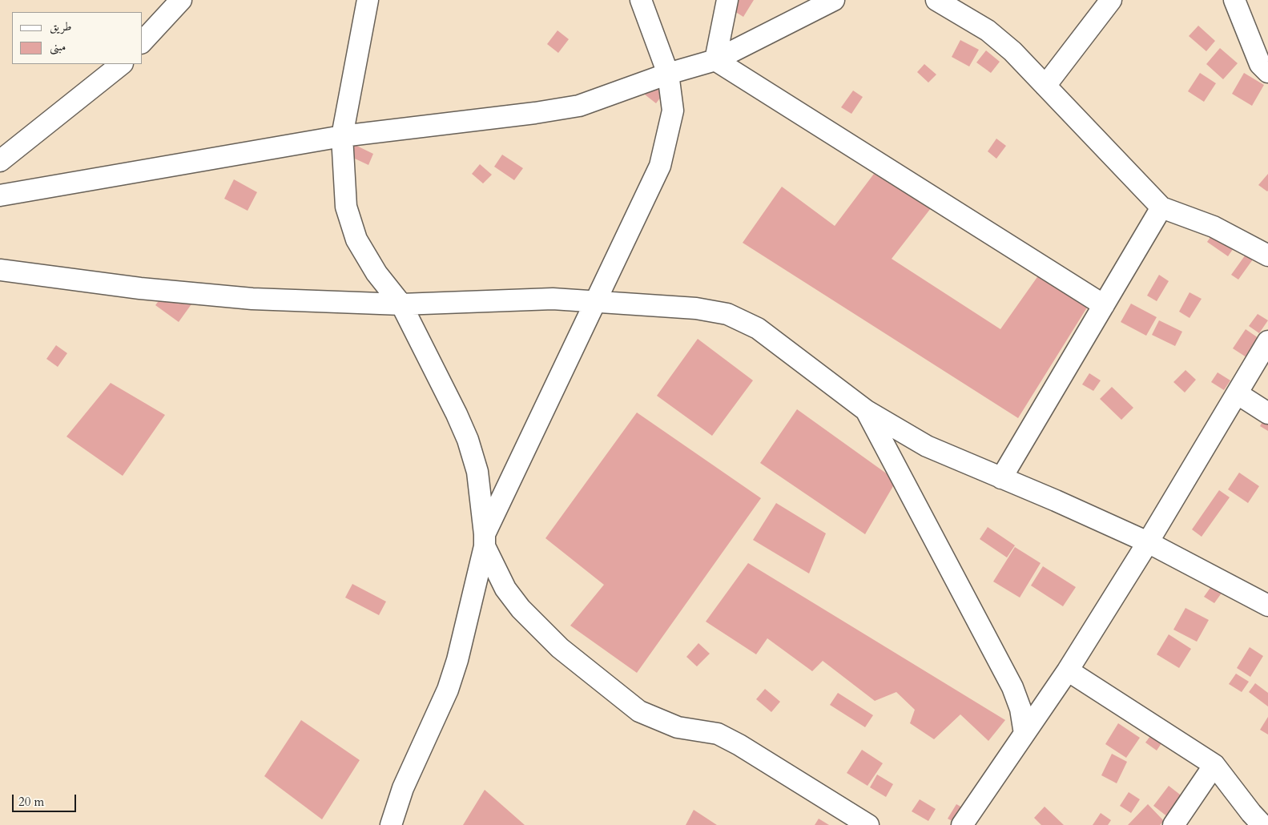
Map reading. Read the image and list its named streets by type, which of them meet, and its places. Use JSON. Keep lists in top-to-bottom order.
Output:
{
  "legend": ["طريق", "مبنى"],
  "scale_bar": "20 m"
}
